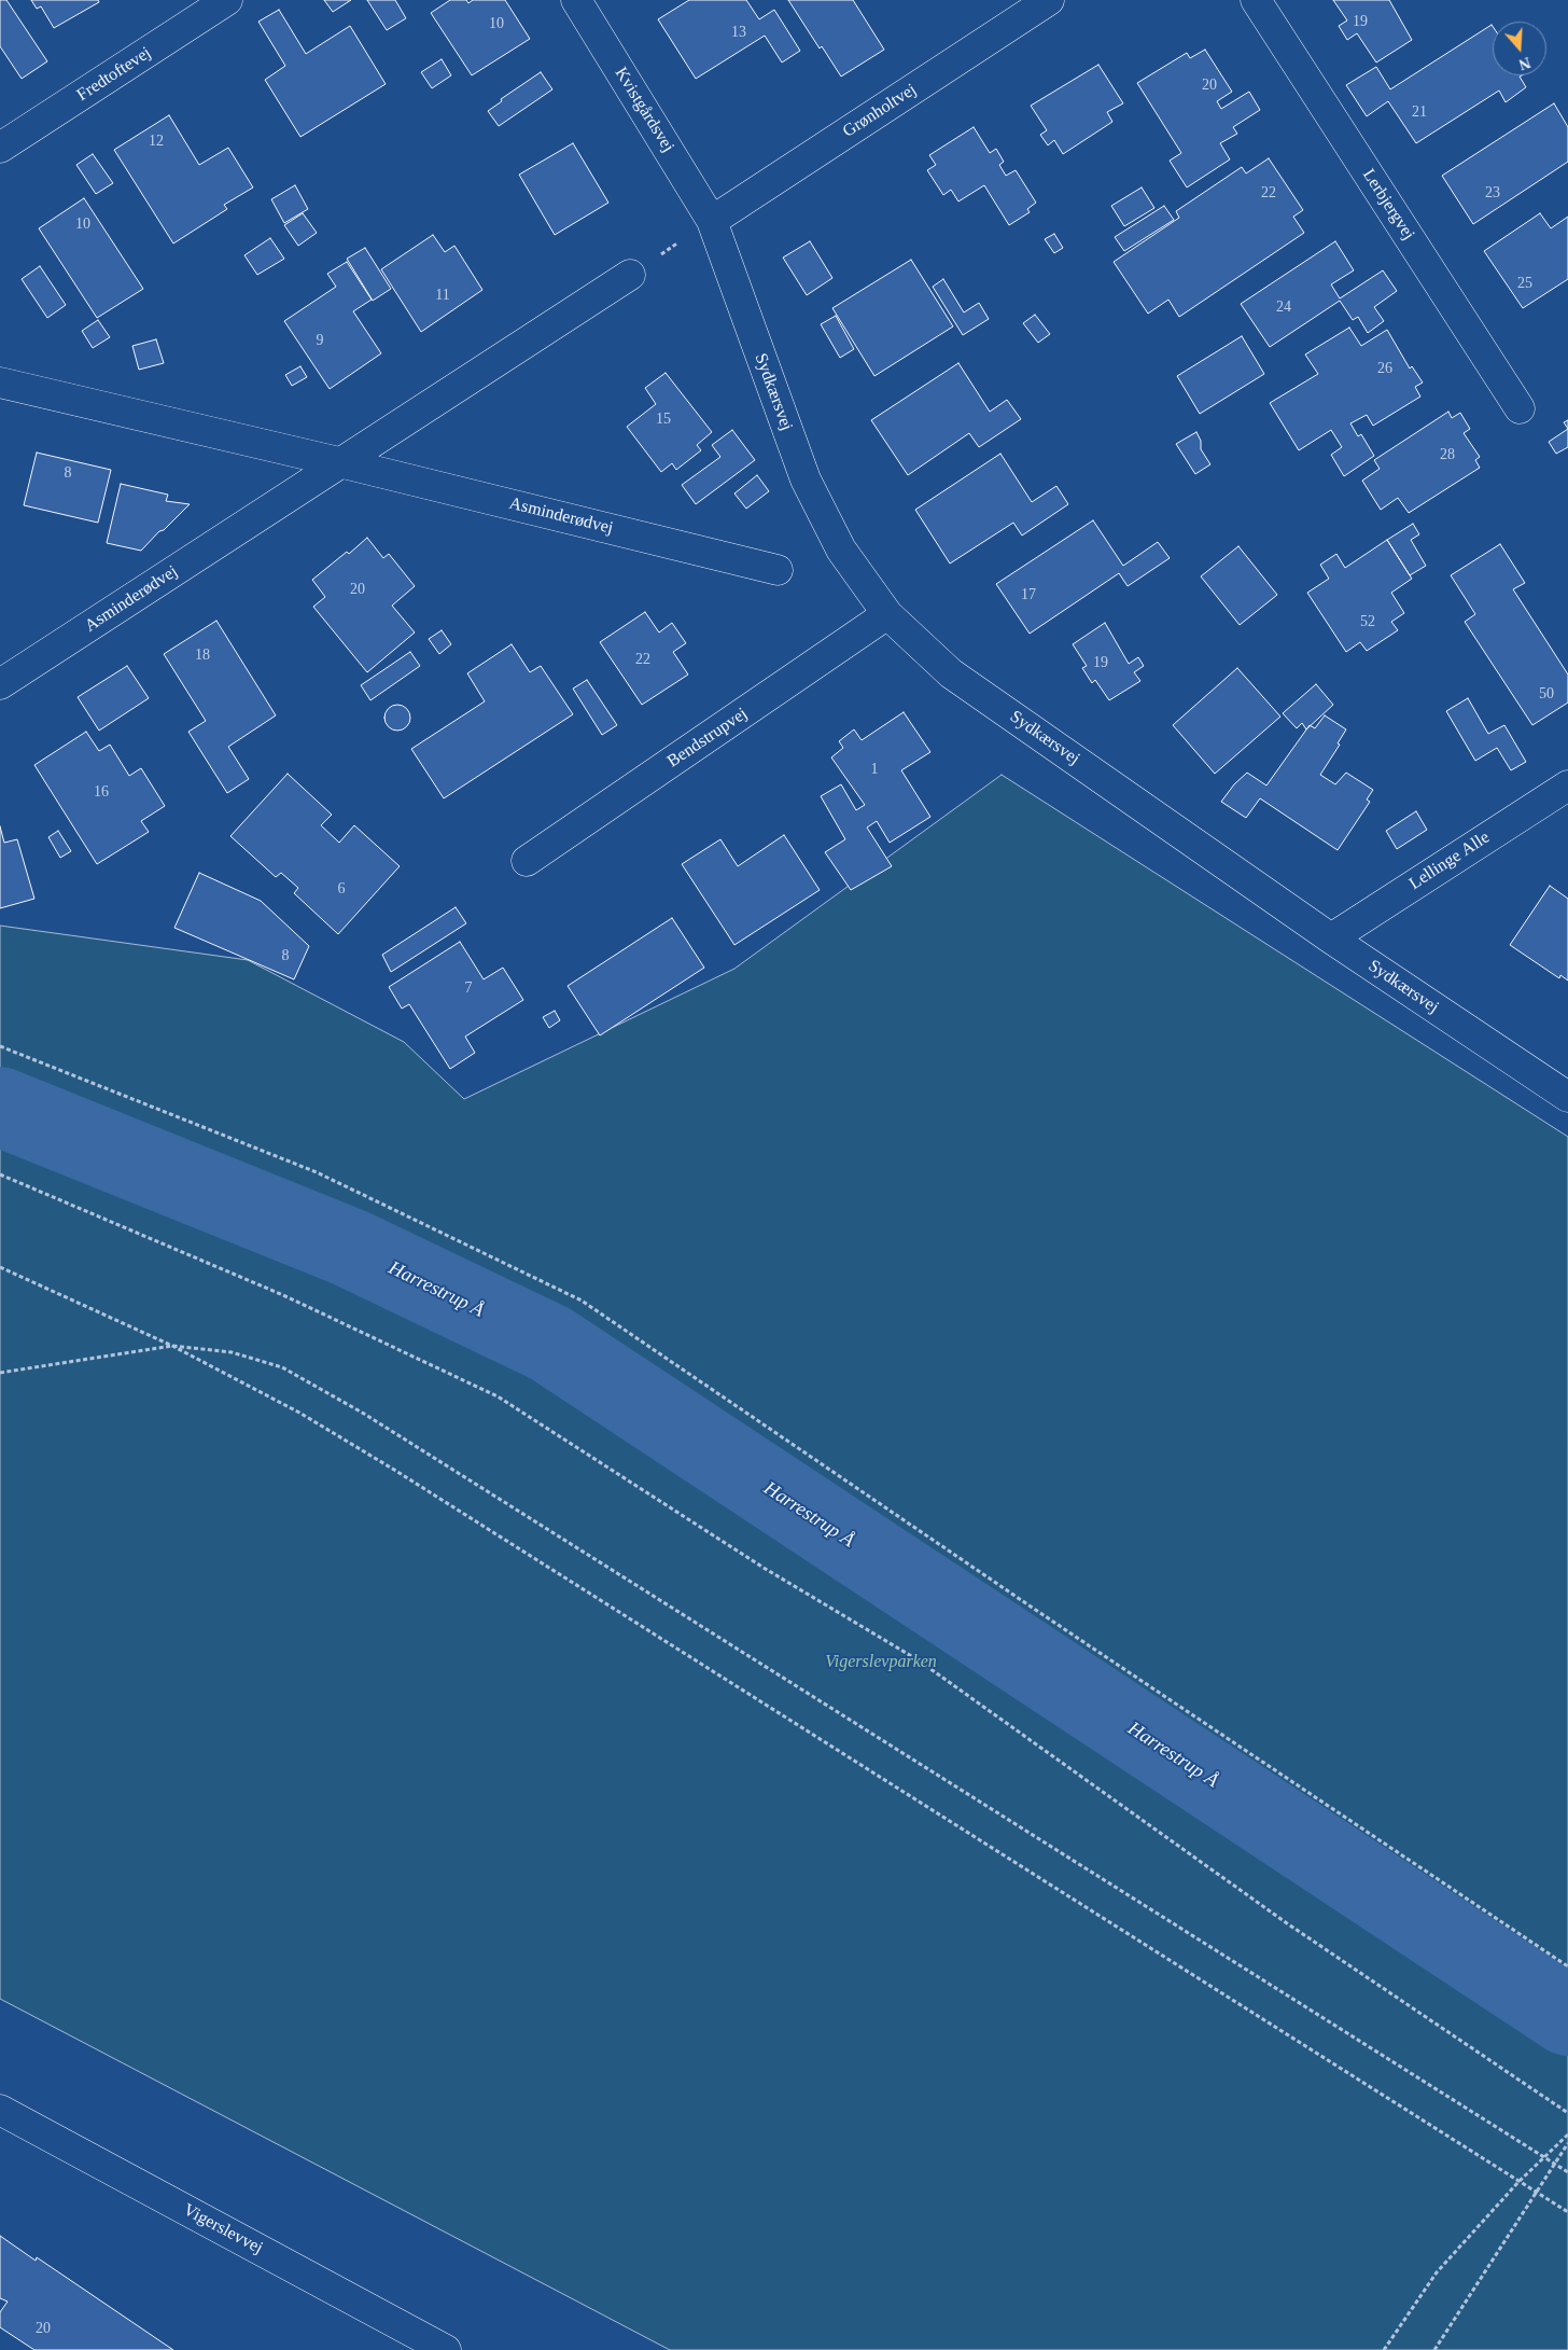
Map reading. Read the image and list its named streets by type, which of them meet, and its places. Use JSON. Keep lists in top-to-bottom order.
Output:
{
  "streets": {
    "street": [
      "Fredtoftevej",
      "Kvistgårdsvej",
      "Grønholtvej",
      "Lerbjergvej",
      "Sydkærsvej",
      "Asminderødvej",
      "Bendstrupvej",
      "Lellinge Alle",
      "Vigerslevvej"
    ]
  },
  "crossings": [
    ["Kvistgårdsvej", "Grønholtvej"],
    ["Kvistgårdsvej", "Sydkærsvej"],
    ["Grønholtvej", "Sydkærsvej"],
    ["Sydkærsvej", "Bendstrupvej"],
    ["Sydkærsvej", "Lellinge Alle"]
  ],
  "water": ["Harrestrup Å"],
  "parks": ["Vigerslevparken"],
  "house_numbers": [
    "19",
    "10",
    "13",
    "20",
    "21",
    "12",
    "22",
    "23",
    "10",
    "25",
    "11",
    "24",
    "9",
    "26",
    "15",
    "28",
    "8",
    "20",
    "17",
    "52",
    "18",
    "22",
    "19",
    "50",
    "1",
    "16",
    "6",
    "8",
    "7",
    "20"
  ],
  "north": "bottom"
}
